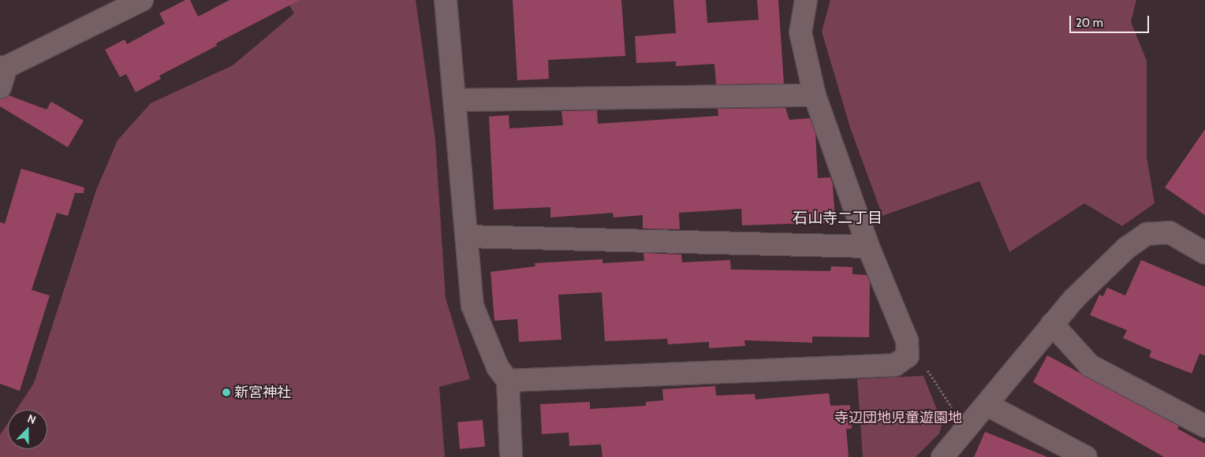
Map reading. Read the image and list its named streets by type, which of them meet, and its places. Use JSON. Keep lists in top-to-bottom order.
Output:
{
  "districts": ["石山寺二丁目"],
  "parks": ["寺辺団地児童遊園地"],
  "places": ["新宮神社"],
  "scale_bar": "20 m",
  "north": "top"
}
